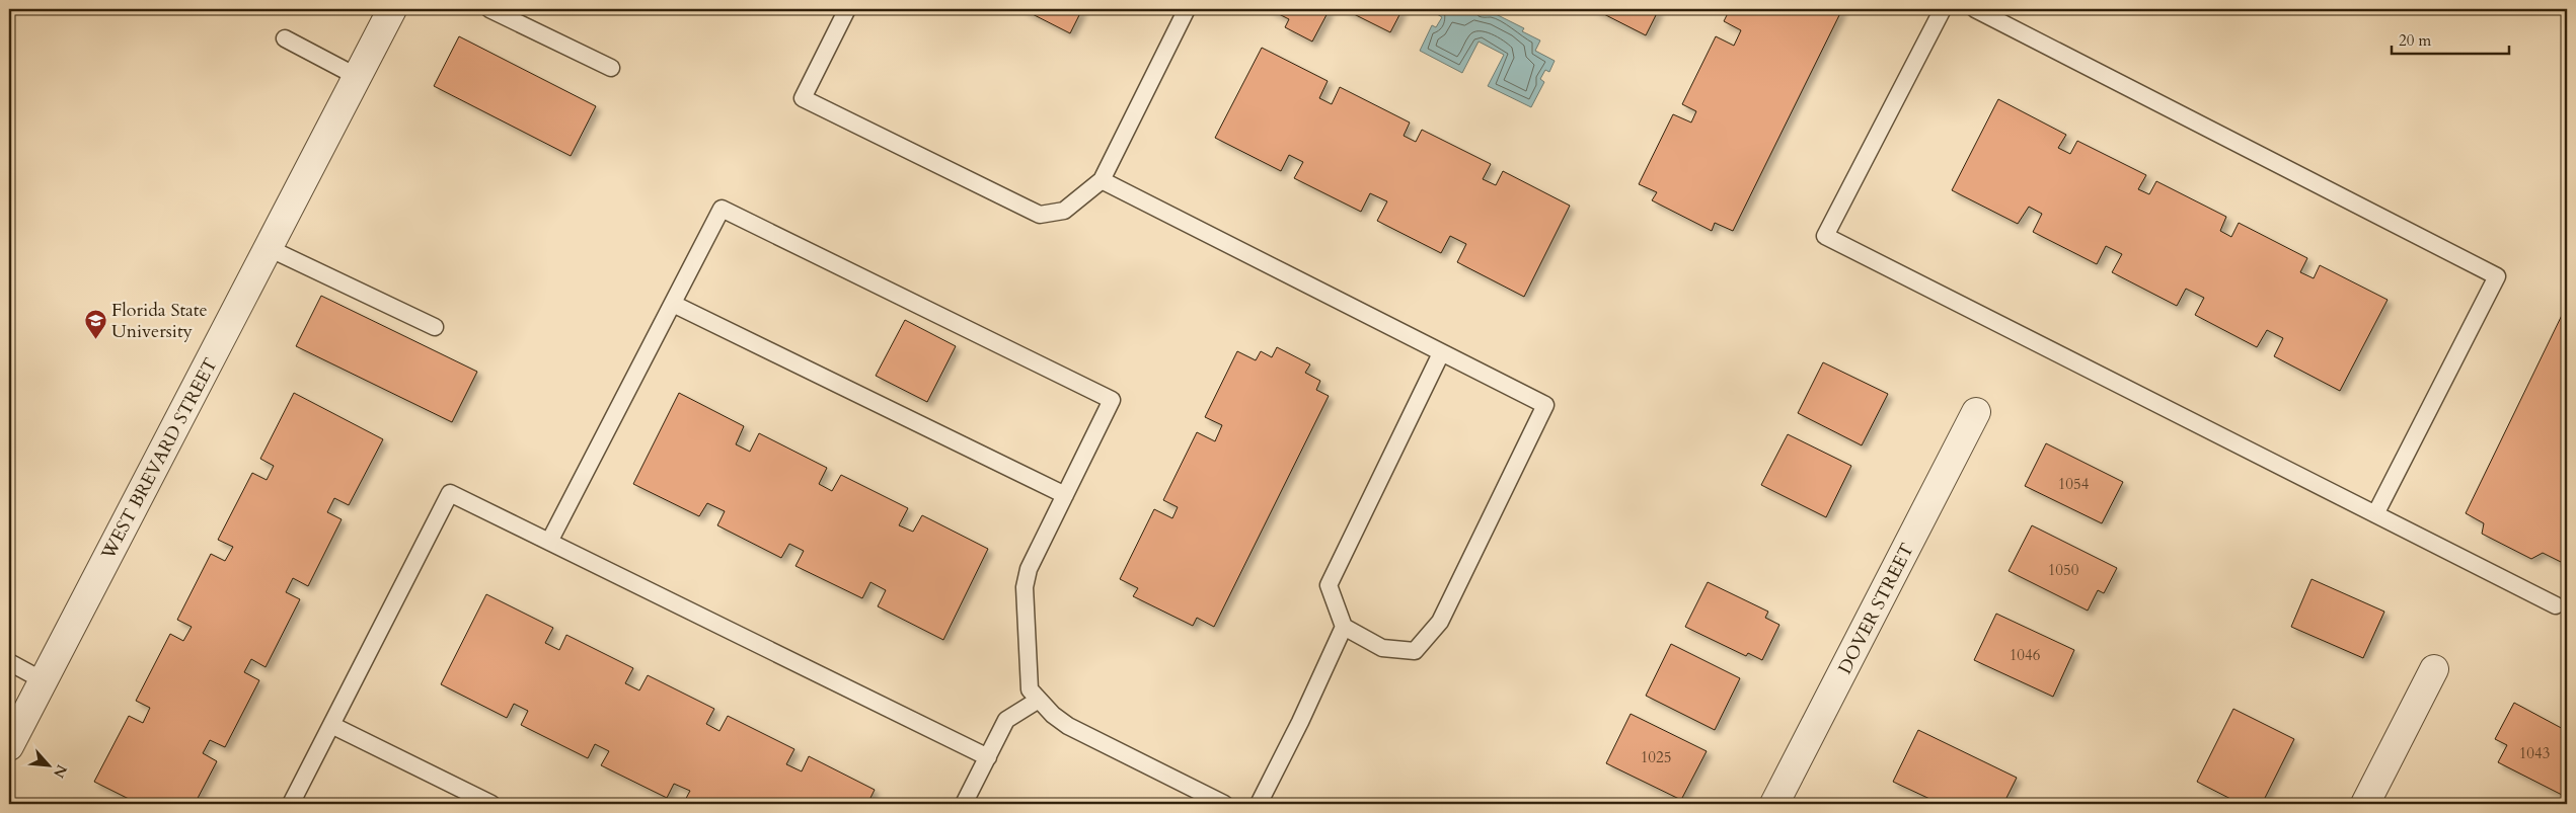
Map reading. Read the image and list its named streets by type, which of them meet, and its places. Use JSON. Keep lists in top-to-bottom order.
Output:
{
  "streets": {
    "street": ["WEST BREVARD STREET", "DOVER STREET"]
  },
  "places": {
    "school or university": ["Florida State University"]
  },
  "house_numbers": [
    "1054",
    "1050",
    "1046",
    "1043",
    "1025"
  ],
  "scale_bar": "20 m",
  "north": "bottom right"
}
